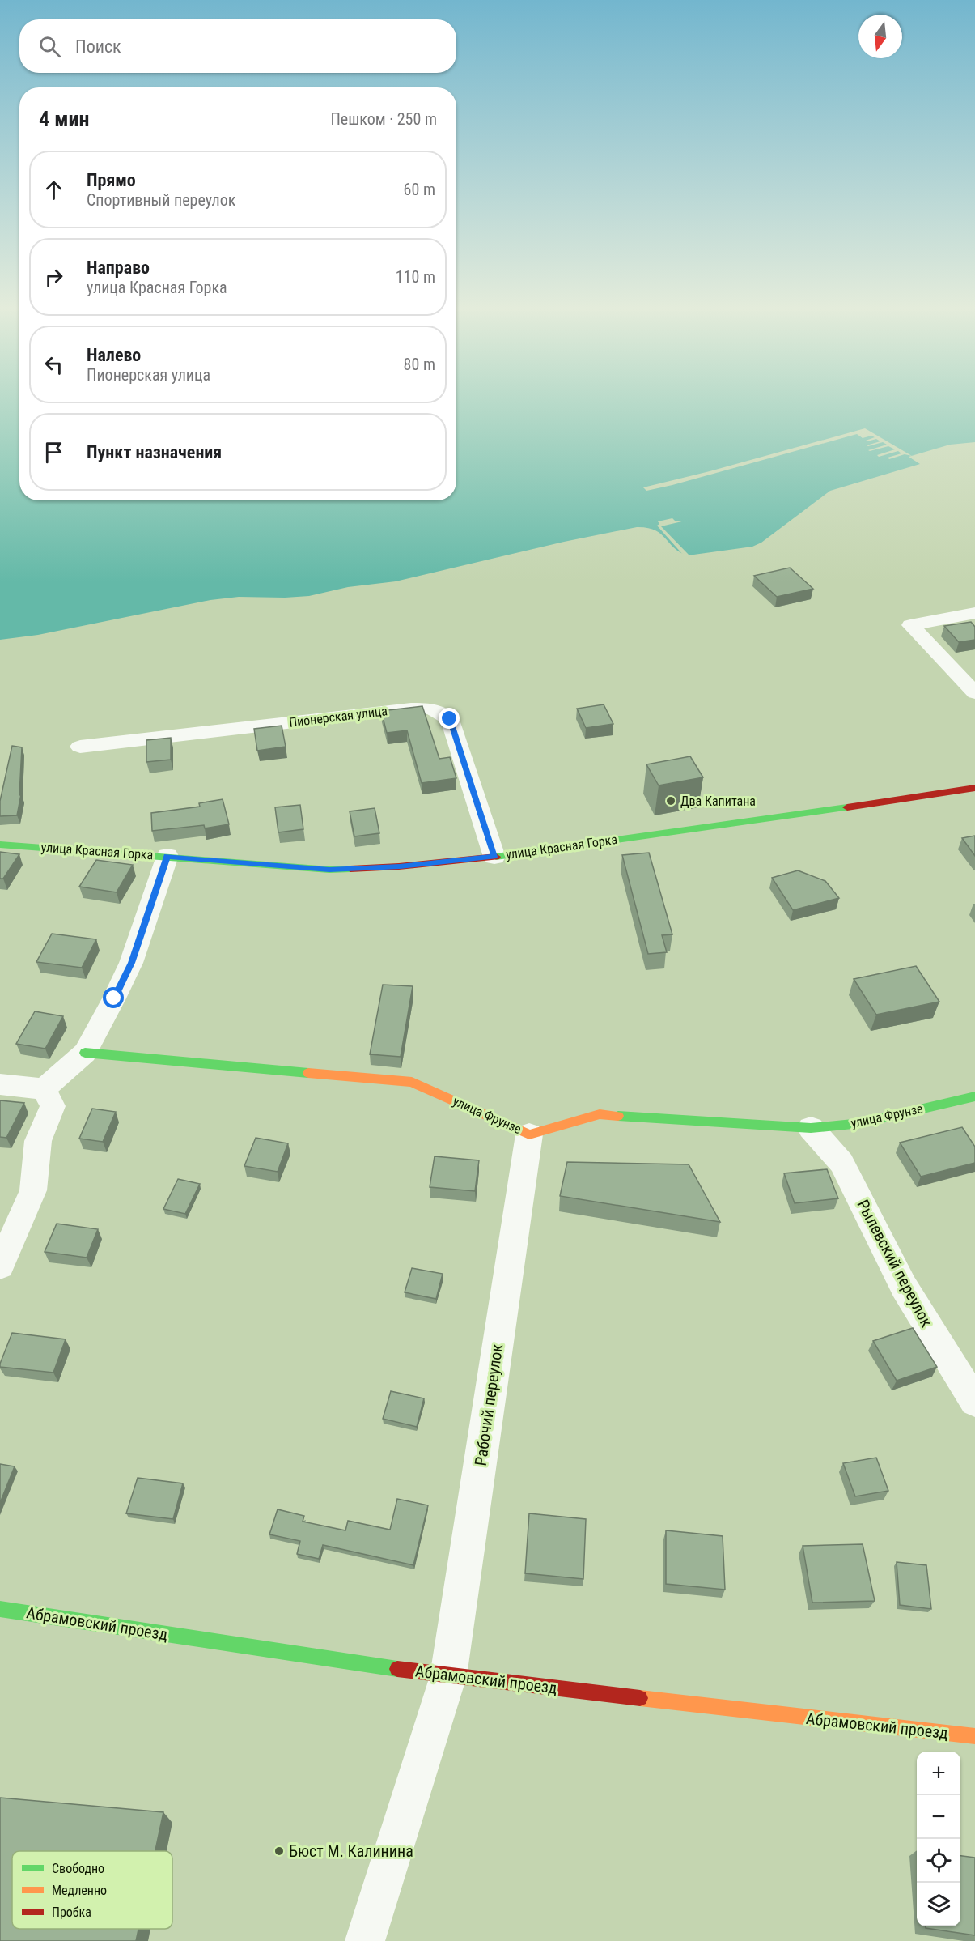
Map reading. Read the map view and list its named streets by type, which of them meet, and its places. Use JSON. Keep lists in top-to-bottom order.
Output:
{
  "streets": {
    "street": [
      "Пионерская улица",
      "улица Красная Горка",
      "улица Фрунзе",
      "Рылевский переулок",
      "Рабочий переулок",
      "Абрамовский проезд"
    ]
  },
  "crossings": [
    ["Пионерская улица", "улица Красная Горка"],
    ["улица Фрунзе", "Рылевский переулок"],
    ["улица Фрунзе", "Рабочий переулок"],
    ["Рабочий переулок", "Абрамовский проезд"]
  ],
  "places": ["Два Капитана", "Бюст М. Калинина"],
  "legend": ["Свободно", "Медленно", "Пробка"],
  "north": "bottom",
  "page": {
    "search": "Поиск",
    "heading": ["4 мин", "Пешком · 250 m"],
    "list": [
      ["Прямо", "Спортивный переулок", "60 m"],
      ["Направо", "улица Красная Горка", "110 m"],
      ["Налево", "Пионерская улица", "80 m"],
      "Пункт назначения"
    ],
    "map_buttons": ["+", "−"]
  }
}
